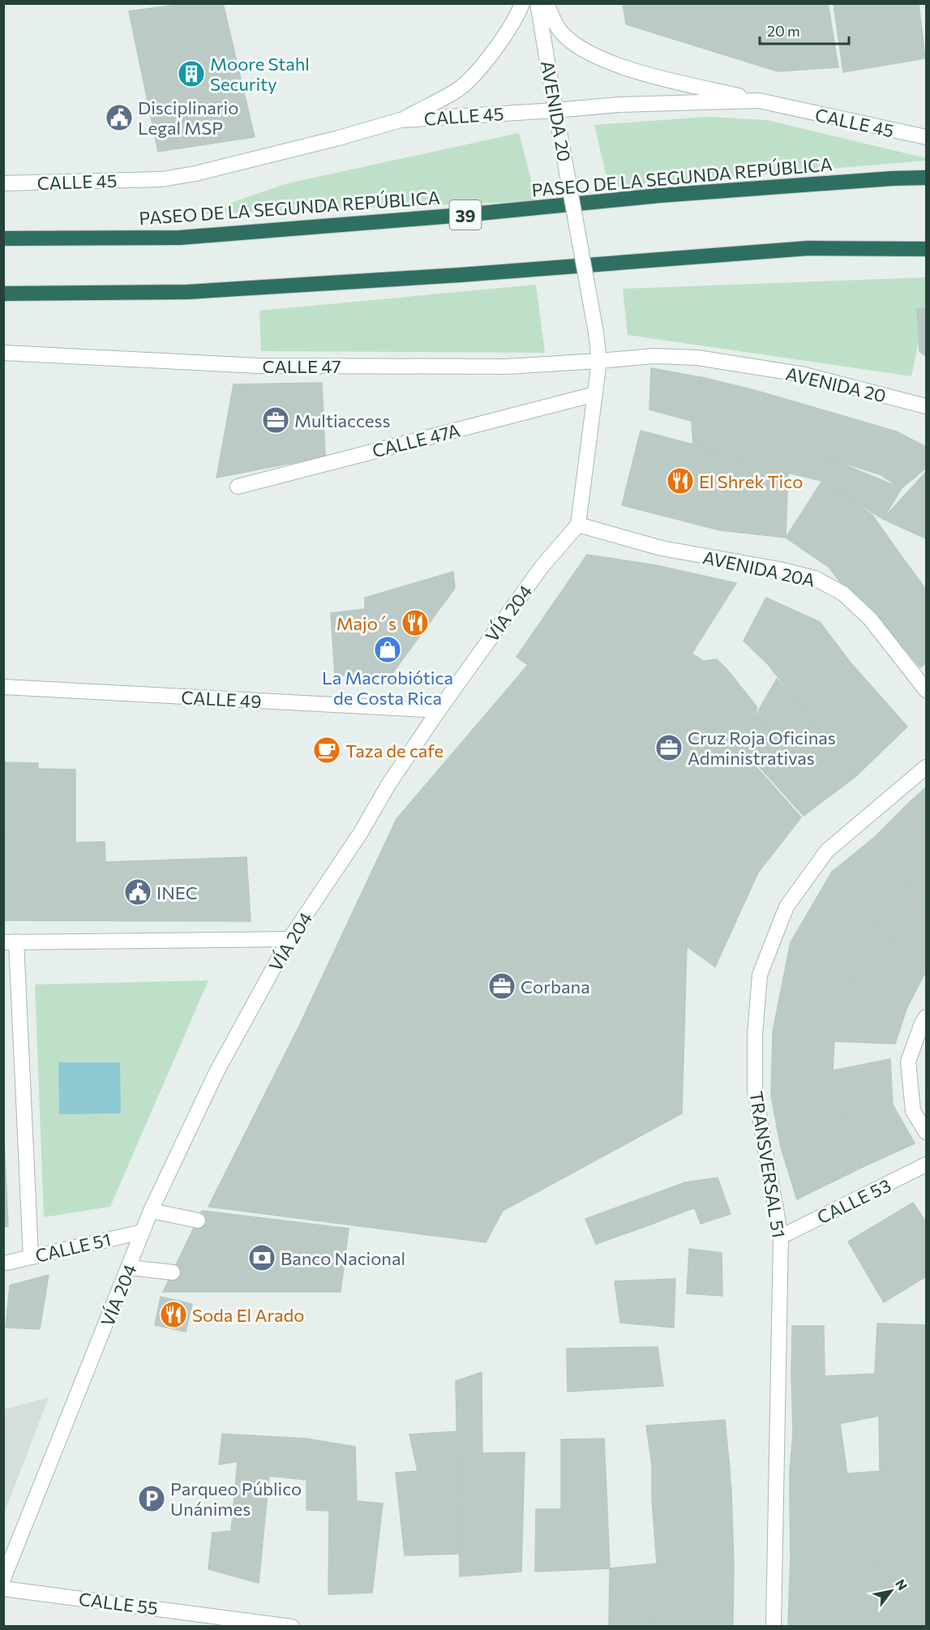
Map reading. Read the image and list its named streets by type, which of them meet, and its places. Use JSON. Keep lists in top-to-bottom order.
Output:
{
  "streets": {
    "highway": ["PASEO DE LA SEGUNDA REPÚBLICA", "39"],
    "main road": [
      "AVENIDA 20",
      "CALLE 45",
      "CALLE 47",
      "CALLE 47A",
      "AVENIDA 20A",
      "VÍA 204",
      "CALLE 49",
      "TRANSVERSAL 51",
      "CALLE 53",
      "CALLE 51",
      "CALLE 55"
    ]
  },
  "crossings": [
    ["AVENIDA 20", "CALLE 45"],
    ["AVENIDA 20", "CALLE 47"],
    ["AVENIDA 20A", "VÍA 204"],
    ["VÍA 204", "CALLE 49"],
    ["VÍA 204", "CALLE 51"],
    ["TRANSVERSAL 51", "CALLE 53"]
  ],
  "places": {
    "building": ["Moore Stahl Security"],
    "public building": ["Disciplinario Legal MSP", "INEC"],
    "office": ["Multiaccess", "Cruz Roja Oficinas Administrativas", "Corbana"],
    "restaurant": ["El Shrek Tico", "Majo´s", "Soda El Arado"],
    "shop": ["La Macrobiótica de Costa Rica"],
    "cafe": ["Taza de cafe"],
    "bank": ["Banco Nacional"],
    "parking": ["Parqueo Público Unánimes"]
  },
  "scale_bar": "20 m",
  "north": "top right"
}
